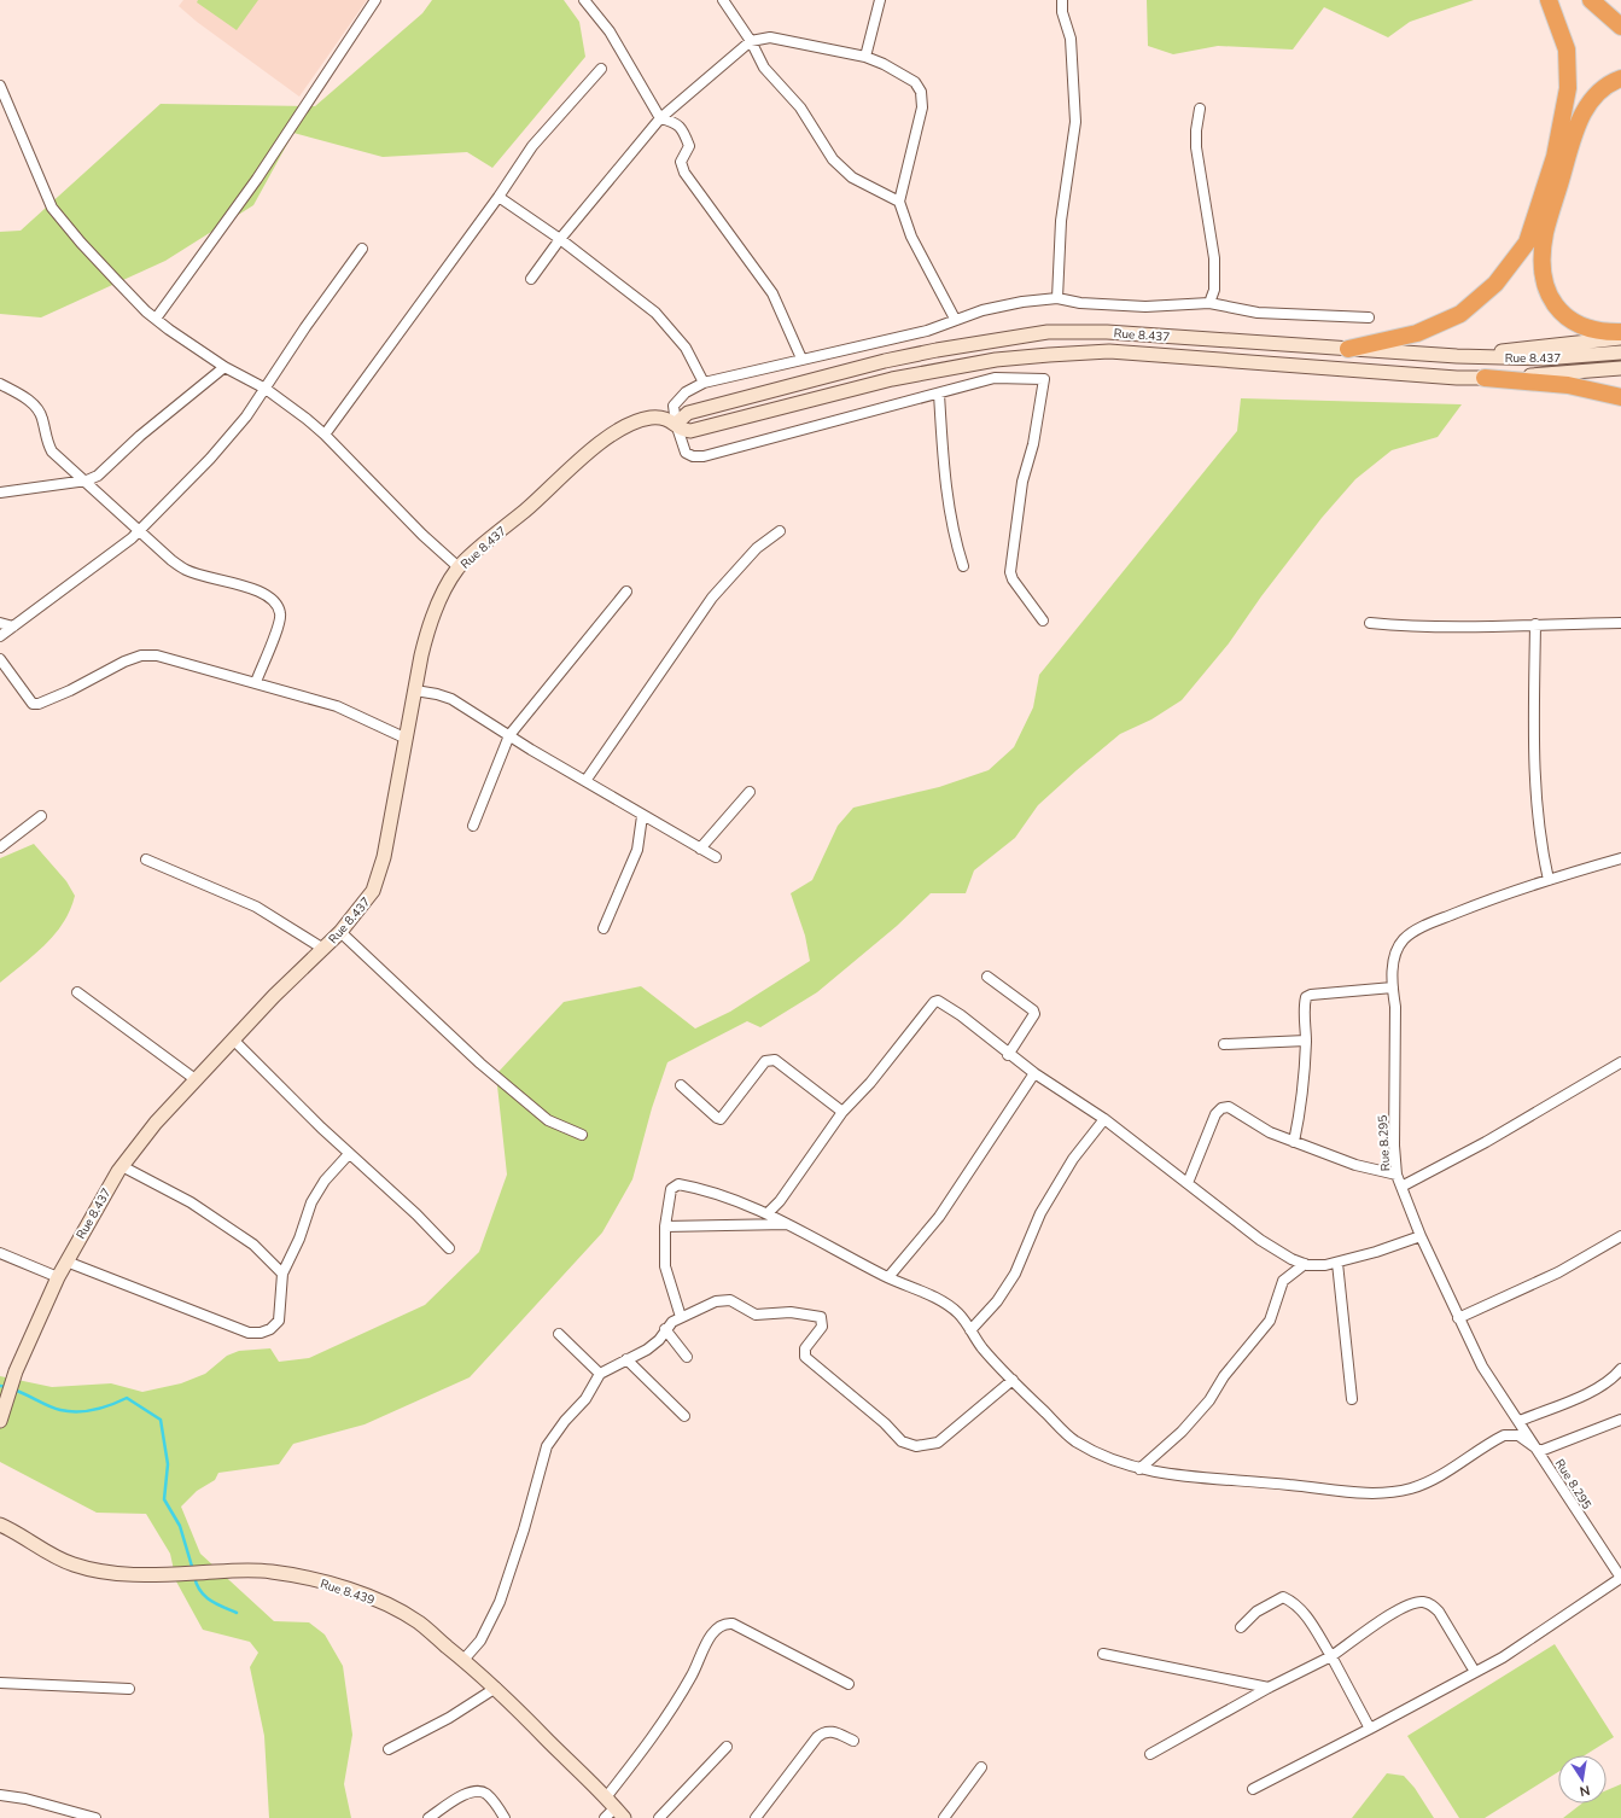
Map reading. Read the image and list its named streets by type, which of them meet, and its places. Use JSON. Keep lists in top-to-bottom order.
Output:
{
  "streets": {
    "main road": ["Rue 8.437", "Rue 8.439"],
    "street": ["Rue 8.295"]
  },
  "north": "bottom"
}
